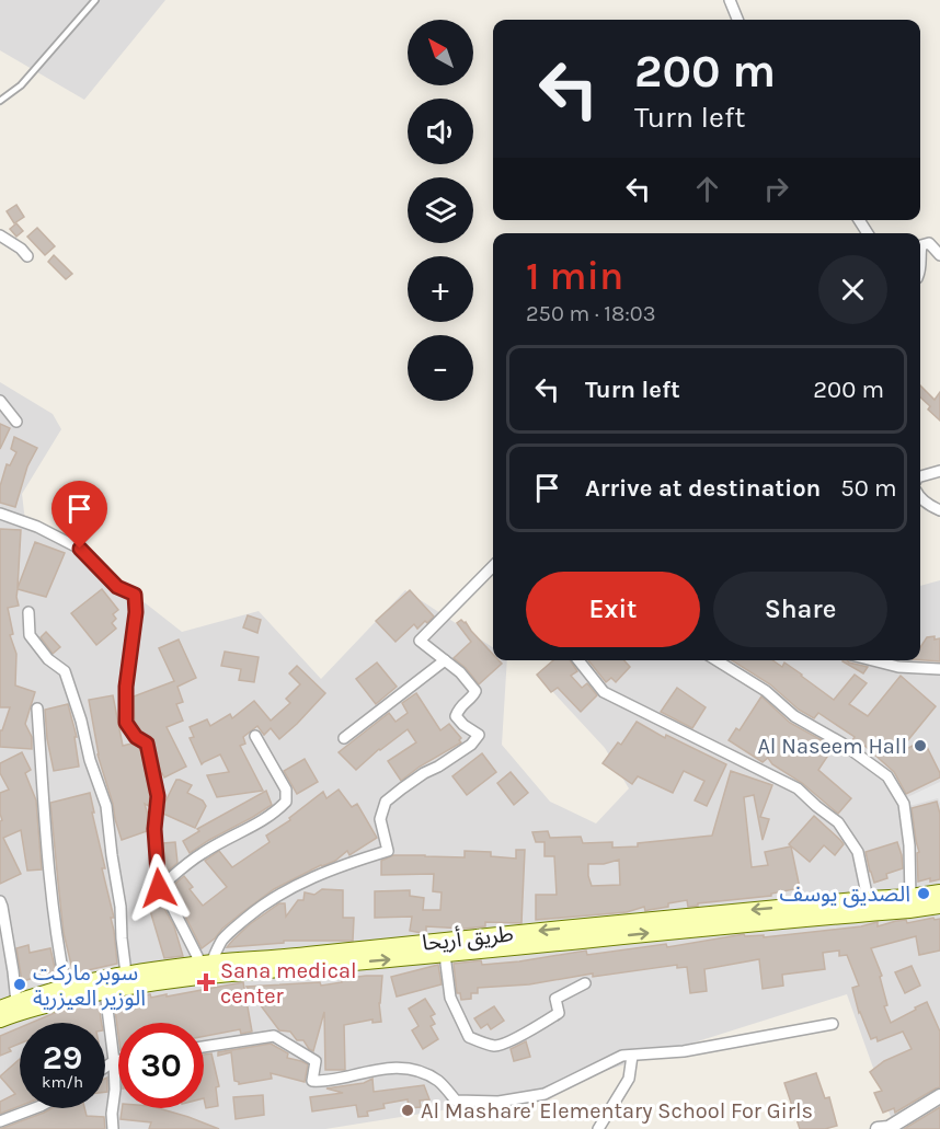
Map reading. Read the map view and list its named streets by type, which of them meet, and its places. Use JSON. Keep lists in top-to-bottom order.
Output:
{
  "streets": {
    "main road": ["طريق أريحا"]
  },
  "places": {
    "other": [
      "Al Naseem Hall",
      "الصديق يوسف",
      "سوبر ماركت الوزير العيزرية",
      "Al Mashare' Elementary School For Girls"
    ],
    "health": ["Sana medical center"]
  },
  "north": "top left",
  "page": {
    "map_buttons": ["+", "−"],
    "turn": ["200 m", "Turn left"],
    "heading": ["1 min", "250 m · 18:03"],
    "list": [
      {
        "name": "Turn left",
        "value": "200 m"
      },
      {
        "name": "Arrive at destination",
        "value": "50 m"
      }
    ],
    "buttons": ["Exit", "Share"],
    "speed": "29 km/h",
    "limit": "30"
  }
}
